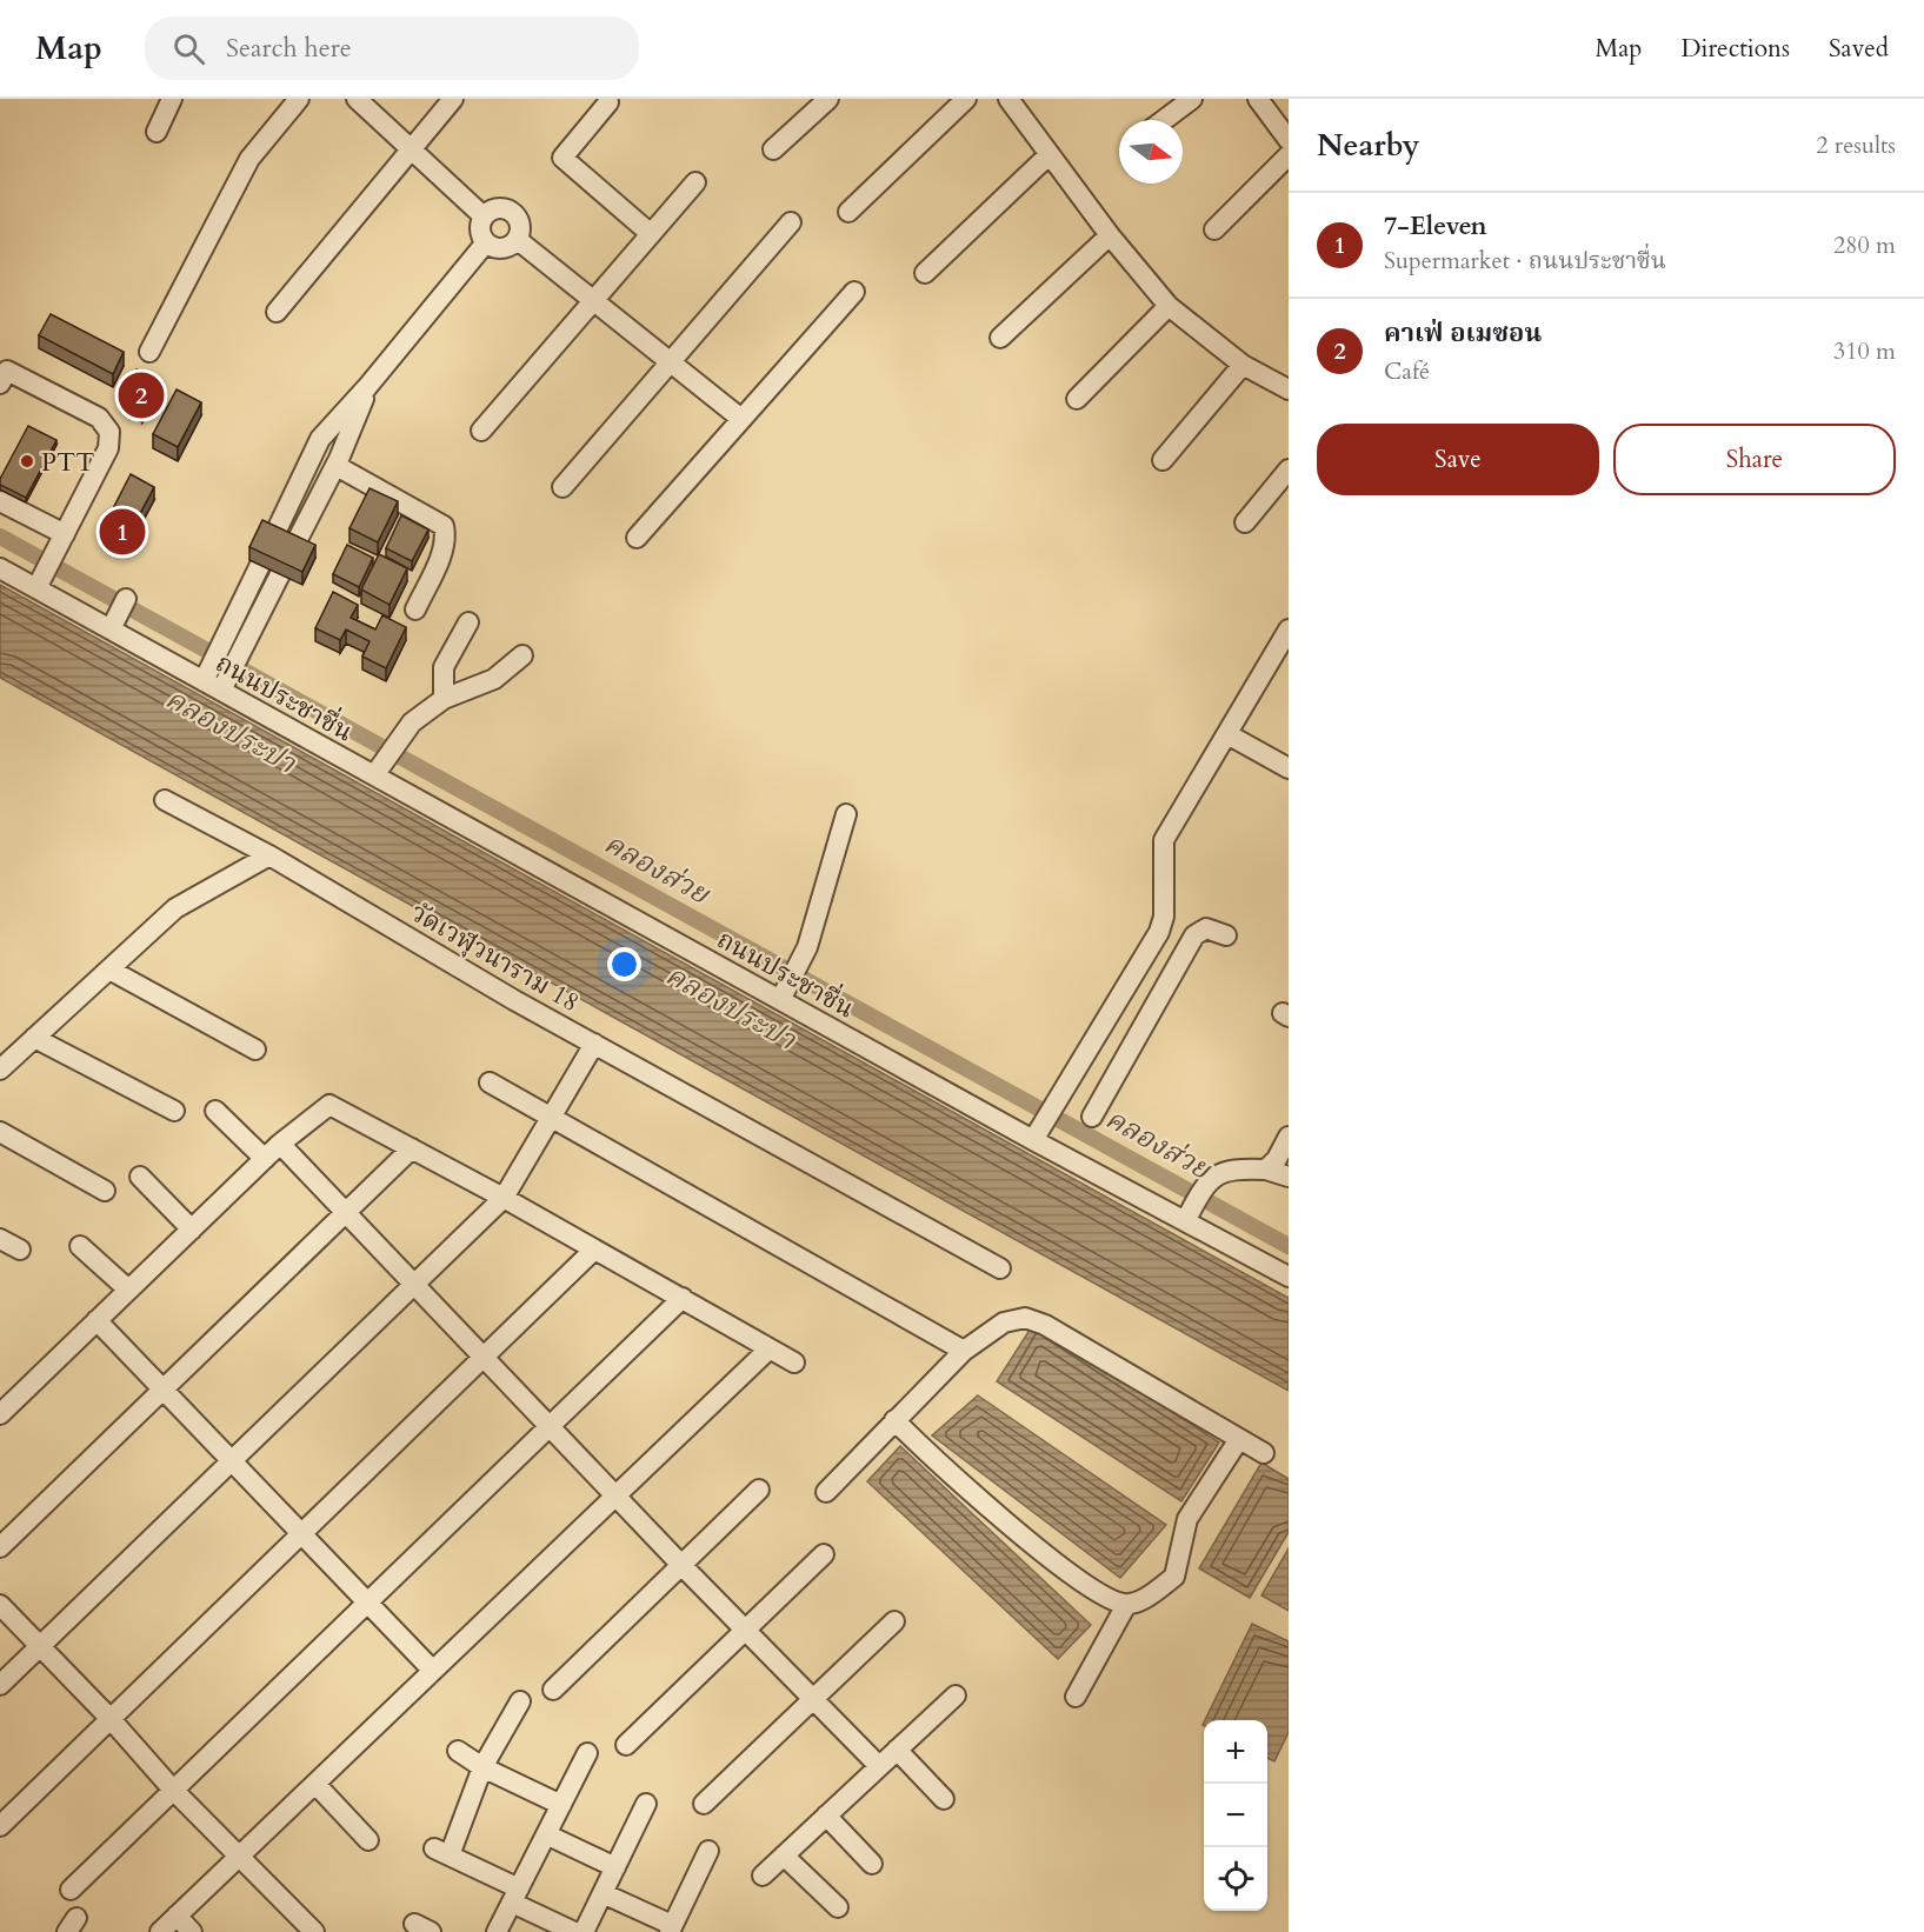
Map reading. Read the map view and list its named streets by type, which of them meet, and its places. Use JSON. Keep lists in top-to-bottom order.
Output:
{
  "streets": {
    "street": ["ถนนประชาชื่น", "วัดเวฬุวนาราม 18"]
  },
  "water": ["คลองประปา", "คลองส่วย"],
  "places": ["PTT"],
  "north": "right",
  "page": {
    "header": "Map",
    "search": "Search here",
    "nav": ["Map", "Directions", "Saved"],
    "heading": ["Nearby", "2 results"],
    "list": [
      {
        "mark": "1",
        "name": "7-Eleven",
        "note": "Supermarket · ถนนประชาชื่น",
        "value": "280 m"
      },
      {
        "mark": "2",
        "name": "คาเฟ่ อเมซอน",
        "note": "Café",
        "value": "310 m"
      }
    ],
    "pins": ["2", "1"],
    "buttons": ["Save", "Share"],
    "map_buttons": ["+", "−"]
  }
}
